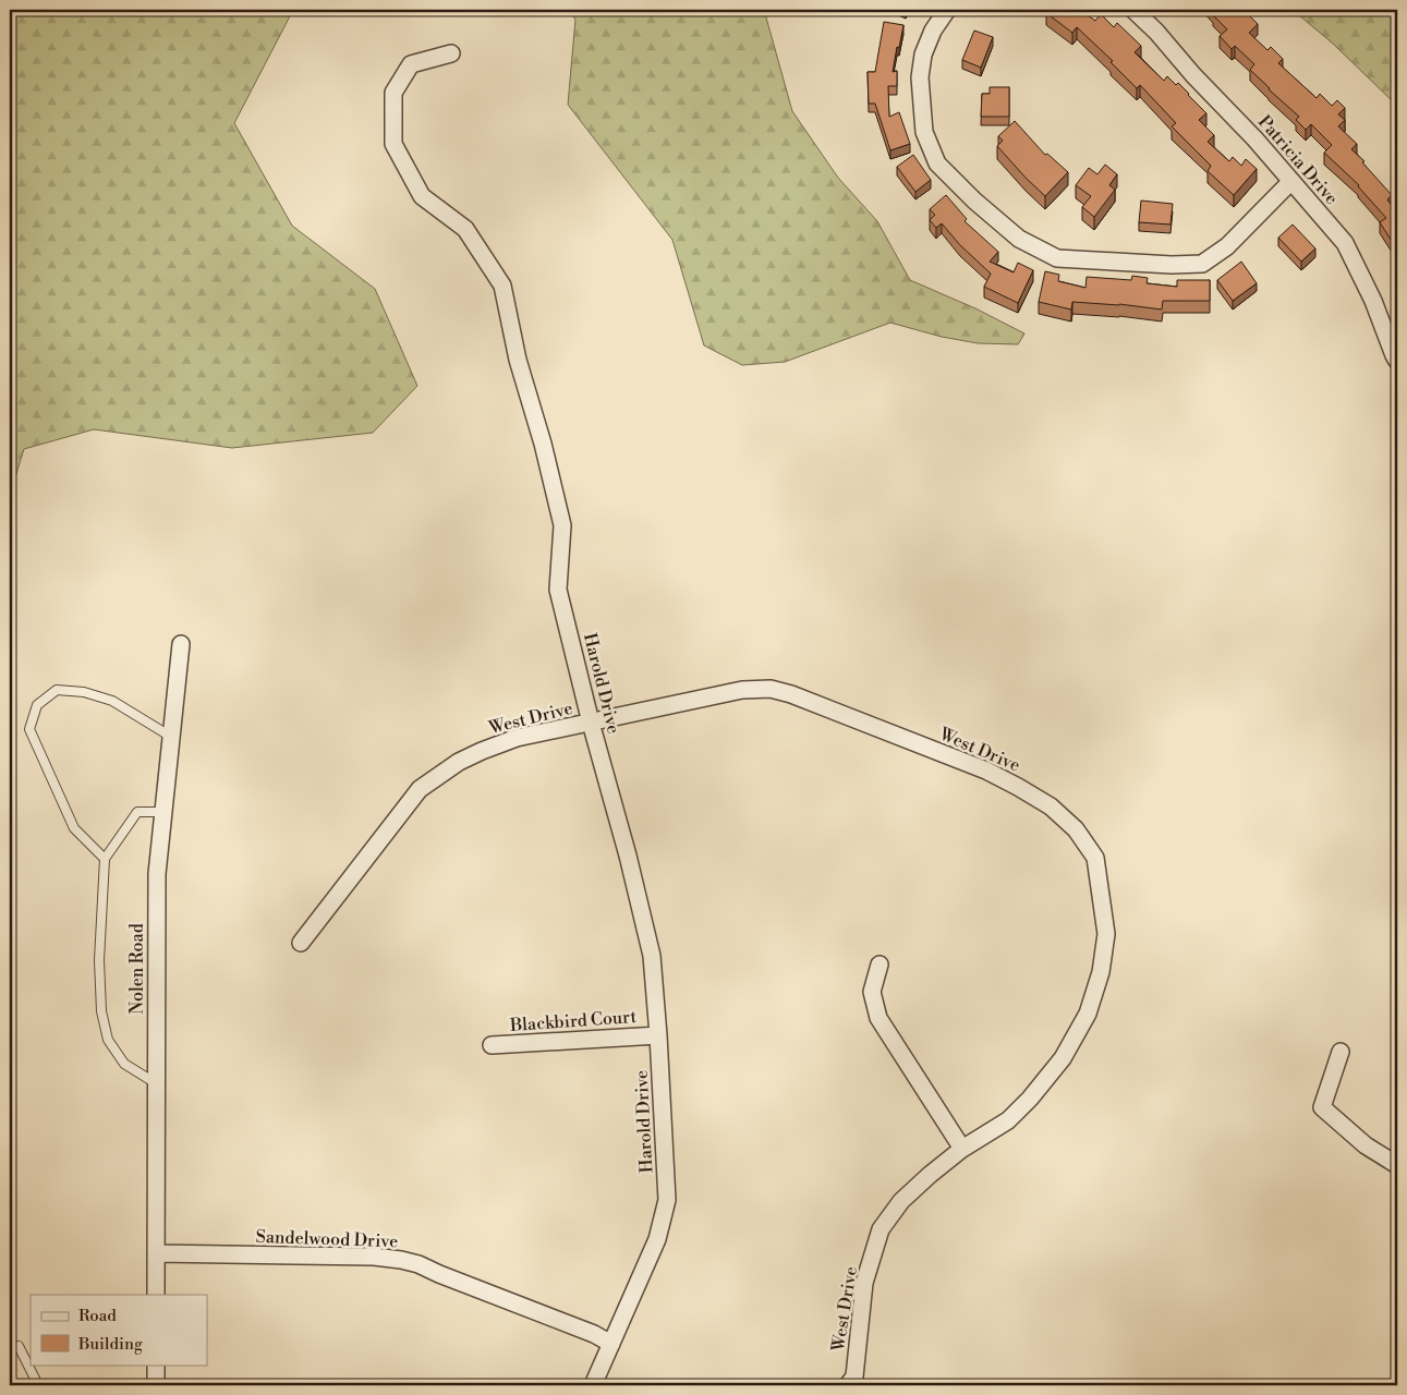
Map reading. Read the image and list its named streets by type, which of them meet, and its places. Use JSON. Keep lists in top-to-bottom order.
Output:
{
  "streets": {
    "street": [
      "Patricia Drive",
      "Harold Drive",
      "West Drive",
      "Nolen Road",
      "Blackbird Court",
      "Sandelwood Drive"
    ]
  },
  "crossings": [
    ["Harold Drive", "West Drive"],
    ["Harold Drive", "Blackbird Court"],
    ["Harold Drive", "Sandelwood Drive"],
    ["Nolen Road", "Sandelwood Drive"]
  ],
  "legend": ["Road", "Building"]
}
